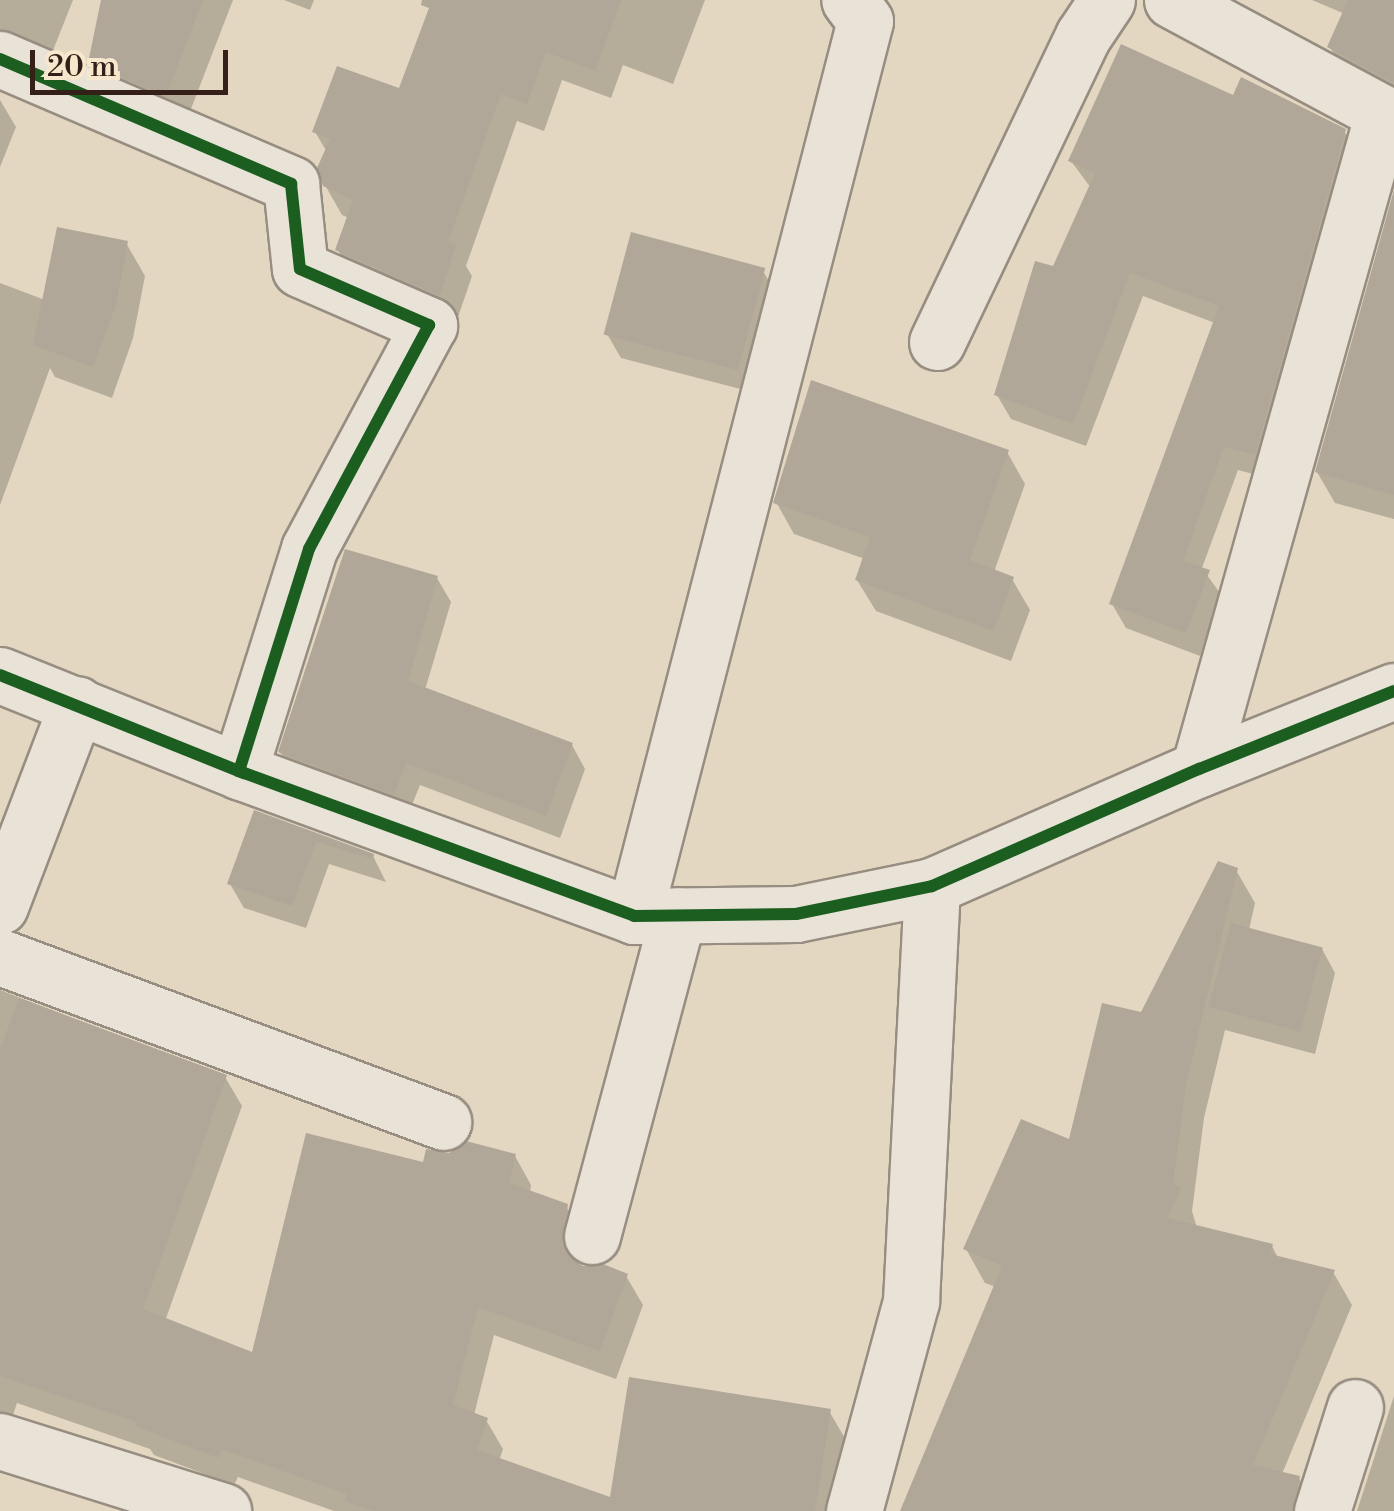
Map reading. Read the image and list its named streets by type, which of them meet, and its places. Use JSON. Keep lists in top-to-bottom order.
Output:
{
  "scale_bar": "20 m"
}
